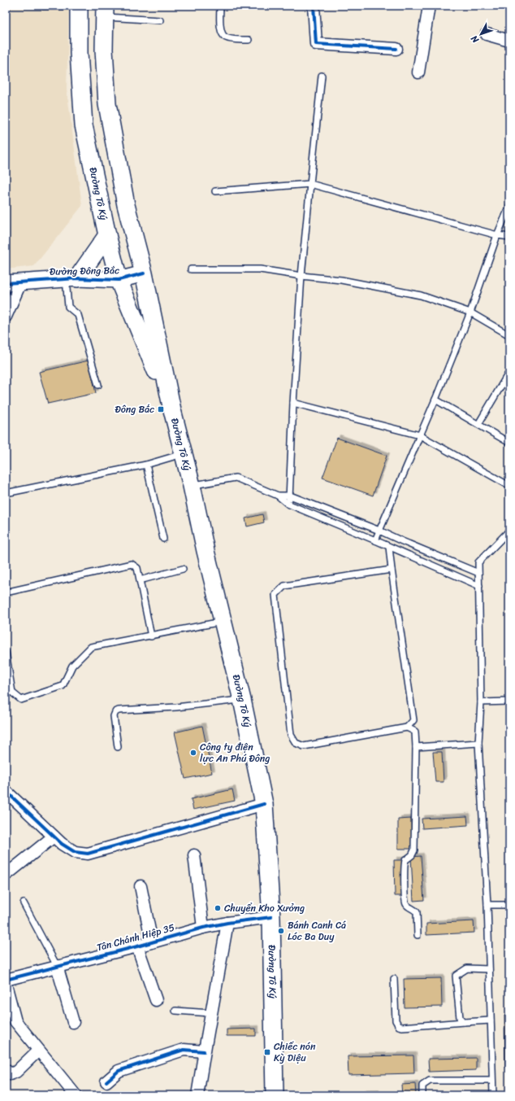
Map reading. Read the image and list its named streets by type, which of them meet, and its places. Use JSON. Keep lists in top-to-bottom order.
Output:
{
  "streets": {
    "main road": ["Đường Tô Ký"],
    "street": ["Đường Đông Bắc", "Tân Chánh Hiệp 35"]
  },
  "crossings": [
    ["Đường Tô Ký", "Đường Đông Bắc"],
    ["Đường Tô Ký", "Tân Chánh Hiệp 35"]
  ],
  "places": {
    "transit": ["Đông Bắc", "Chiếc nón Kỳ Diệu"],
    "other": ["Công ty điện lực An Phú Đông", "Chuyển Kho Xưởng", "Bánh Canh Cá Lóc Ba Duy"]
  },
  "north": "bottom left"
}
